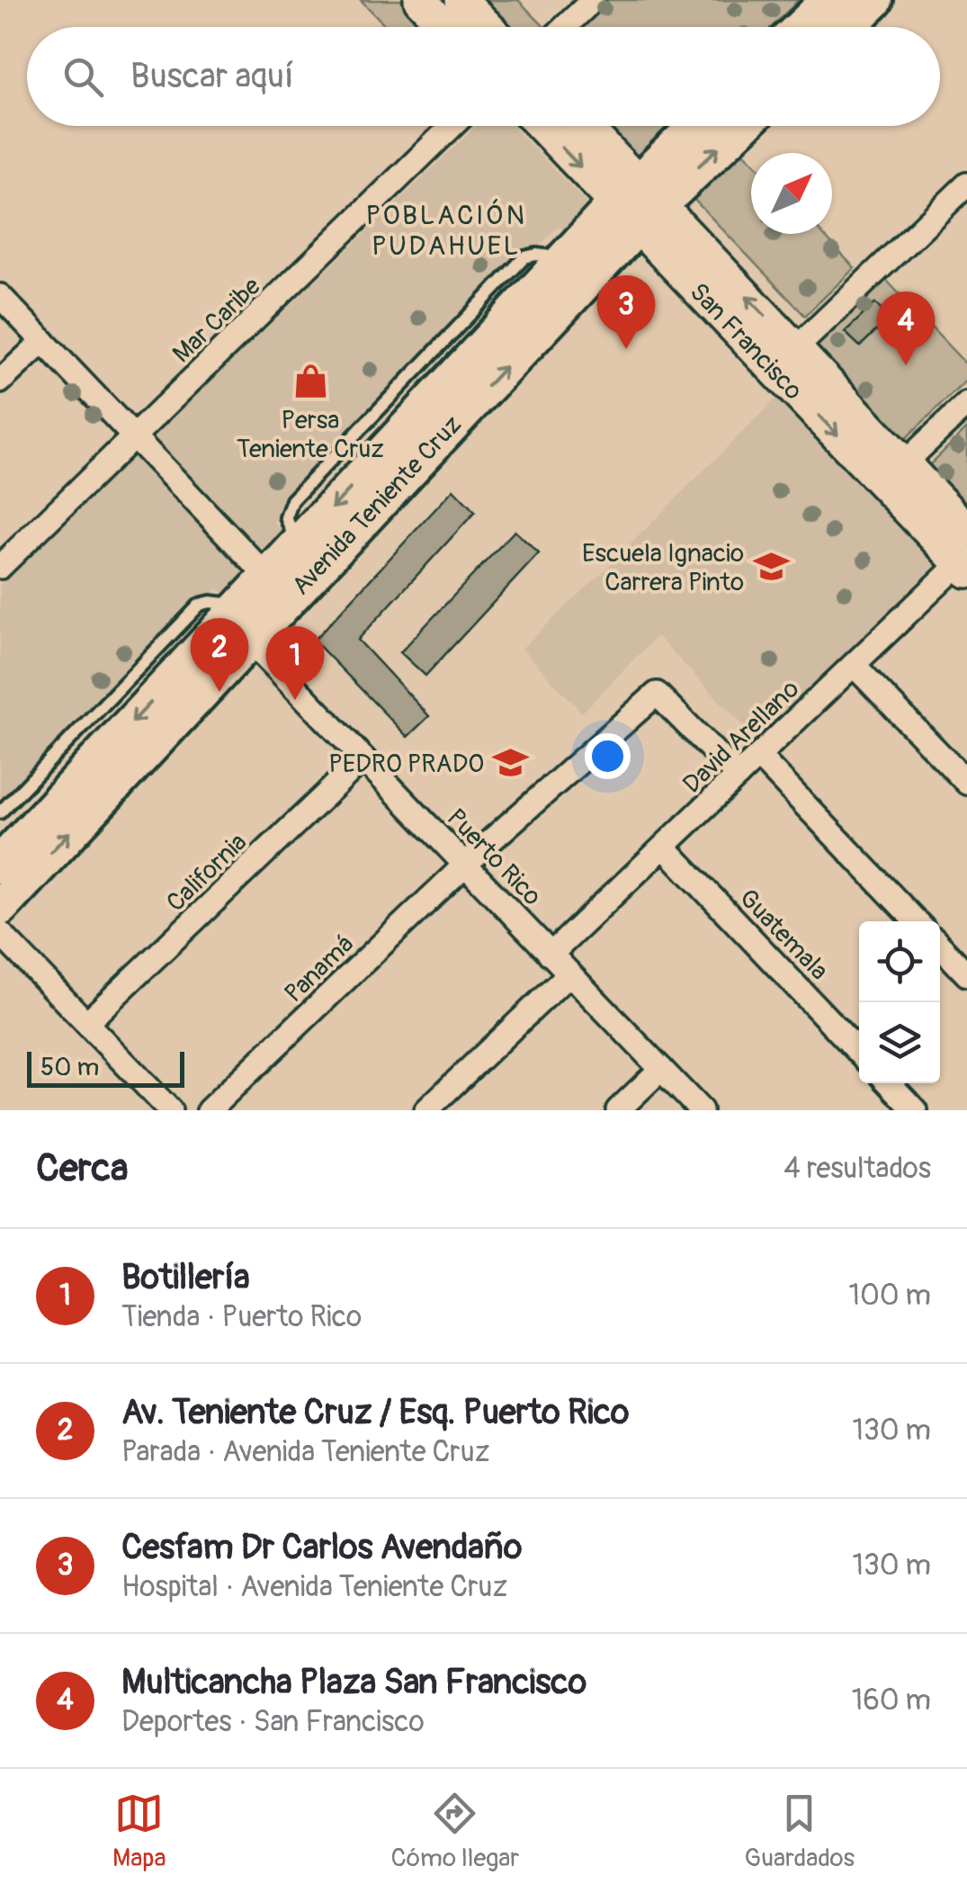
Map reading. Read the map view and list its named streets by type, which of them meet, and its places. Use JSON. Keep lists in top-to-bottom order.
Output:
{
  "streets": {
    "main road": ["San Francisco", "Avenida Teniente Cruz"],
    "street": [
      "Mar Caribe",
      "David Arellano",
      "Puerto Rico",
      "California",
      "Guatemala",
      "Panamá"
    ]
  },
  "crossings": [
    ["San Francisco", "Avenida Teniente Cruz"],
    ["San Francisco", "David Arellano"],
    ["Avenida Teniente Cruz", "Puerto Rico"],
    ["David Arellano", "Puerto Rico"],
    ["David Arellano", "Guatemala"],
    ["David Arellano", "Panamá"],
    ["Puerto Rico", "California"],
    ["Puerto Rico", "Panamá"]
  ],
  "districts": ["POBLACIÓN PUDAHUEL"],
  "places": {
    "shop": ["Persa Teniente Cruz"],
    "school or university": ["Escuela Ignacio Carrera Pinto", "PEDRO PRADO"]
  },
  "scale_bar": "50 m",
  "north": "top right",
  "page": {
    "search": "Buscar aquí",
    "pins": [
      "3",
      "4",
      "2",
      "1"
    ],
    "scale": "50 m",
    "heading": ["Cerca", "4 resultados"],
    "list": [
      {
        "mark": "1",
        "name": "Botillería",
        "note": "Tienda · Puerto Rico",
        "value": "100 m"
      },
      {
        "mark": "2",
        "name": "Av. Teniente Cruz / Esq. Puerto Rico",
        "note": "Parada · Avenida Teniente Cruz",
        "value": "130 m"
      },
      {
        "mark": "3",
        "name": "Cesfam Dr Carlos Avendaño",
        "note": "Hospital · Avenida Teniente Cruz",
        "value": "130 m"
      },
      {
        "mark": "4",
        "name": "Multicancha Plaza San Francisco",
        "note": "Deportes · San Francisco",
        "value": "160 m"
      }
    ],
    "nav": ["Mapa", "Cómo llegar", "Guardados"]
  }
}
